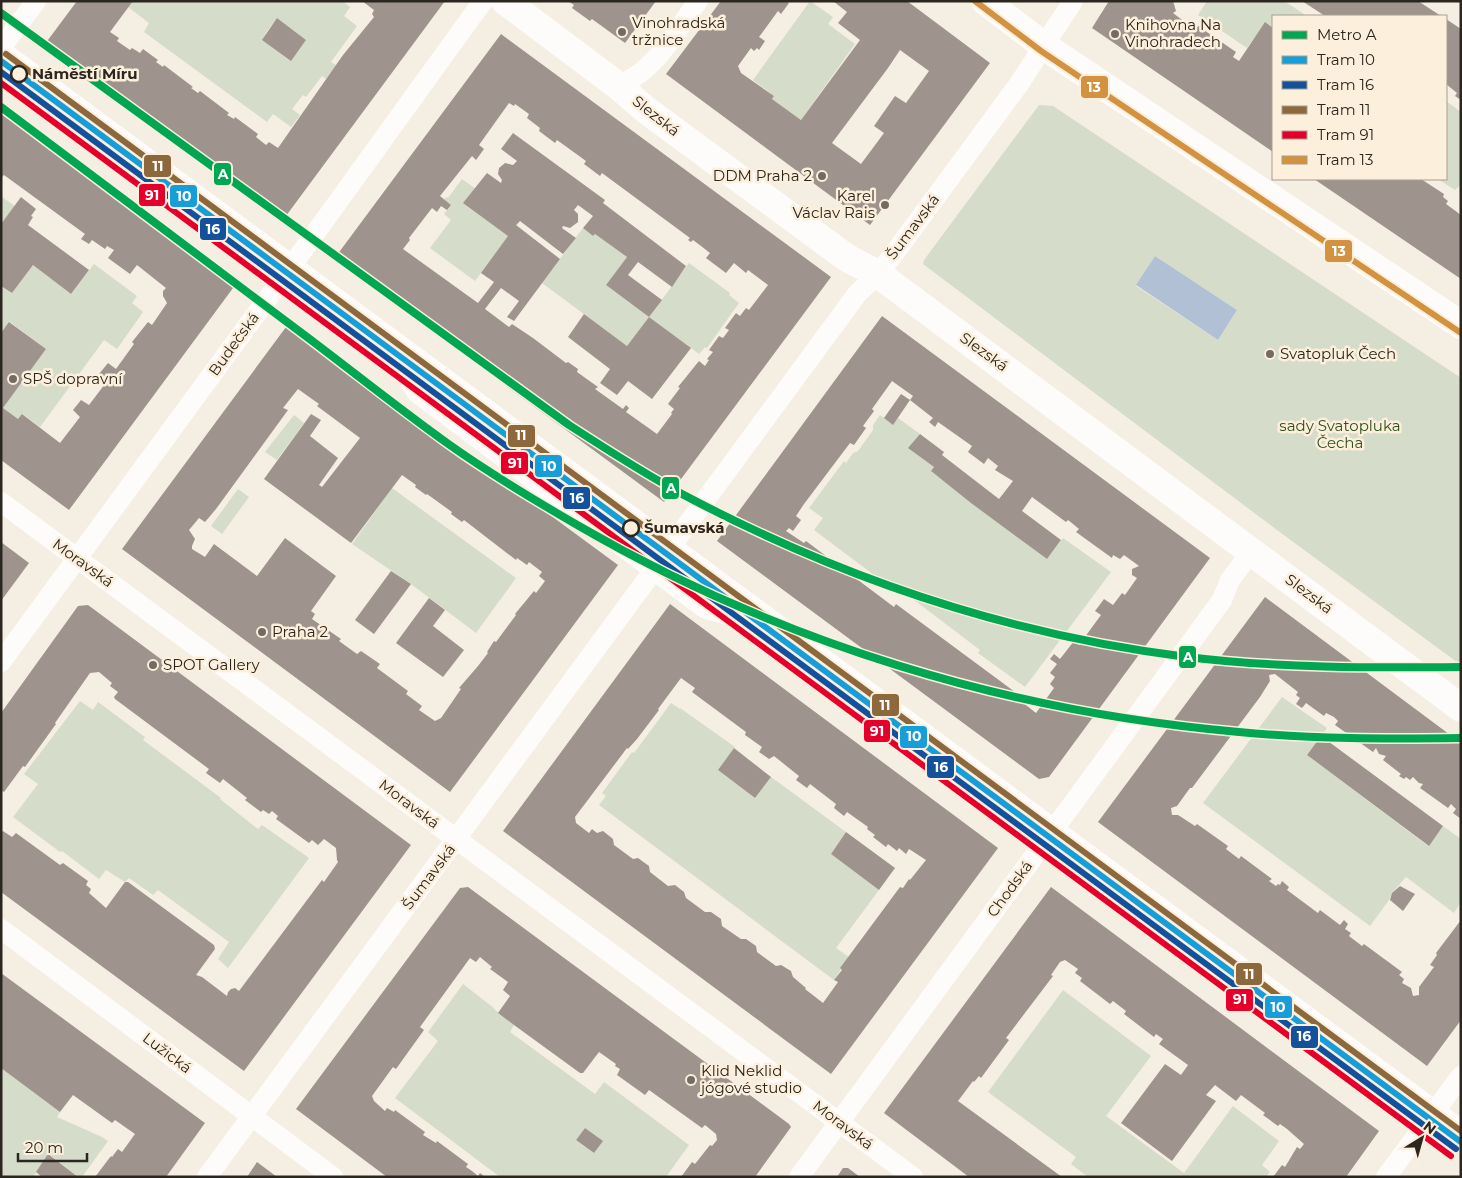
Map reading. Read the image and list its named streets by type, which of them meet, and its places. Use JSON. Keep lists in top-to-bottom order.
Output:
{
  "streets": {
    "street": [
      "Slezská",
      "Šumavská",
      "Budečská",
      "Moravská",
      "Chodská",
      "Lužická"
    ]
  },
  "crossings": [
    ["Slezská", "Šumavská"],
    ["Slezská", "Chodská"],
    ["Šumavská", "Moravská"],
    ["Šumavská", "Lužická"],
    ["Budečská", "Moravská"],
    ["Moravská", "Chodská"]
  ],
  "parks": ["sady Svatopluka Čecha"],
  "places": [
    "Vinohradská tržnice",
    "Knihovna Na Vinohradech",
    "Náměstí Míru",
    "DDM Praha 2",
    "Karel Václav Rais",
    "Svatopluk Čech",
    "SPŠ dopravní",
    "Šumavská",
    "Praha 2",
    "SPOT Gallery",
    "Klid Neklid jógové studio"
  ],
  "lines": [
    "tram line 13",
    "metro line A",
    "tram line 11",
    "tram line 10",
    "tram line 16",
    "tram line 91"
  ],
  "legend": [
    "Metro A",
    "Tram 10",
    "Tram 16",
    "Tram 11",
    "Tram 91",
    "Tram 13"
  ],
  "scale_bar": "20 m",
  "north": "top right"
}
